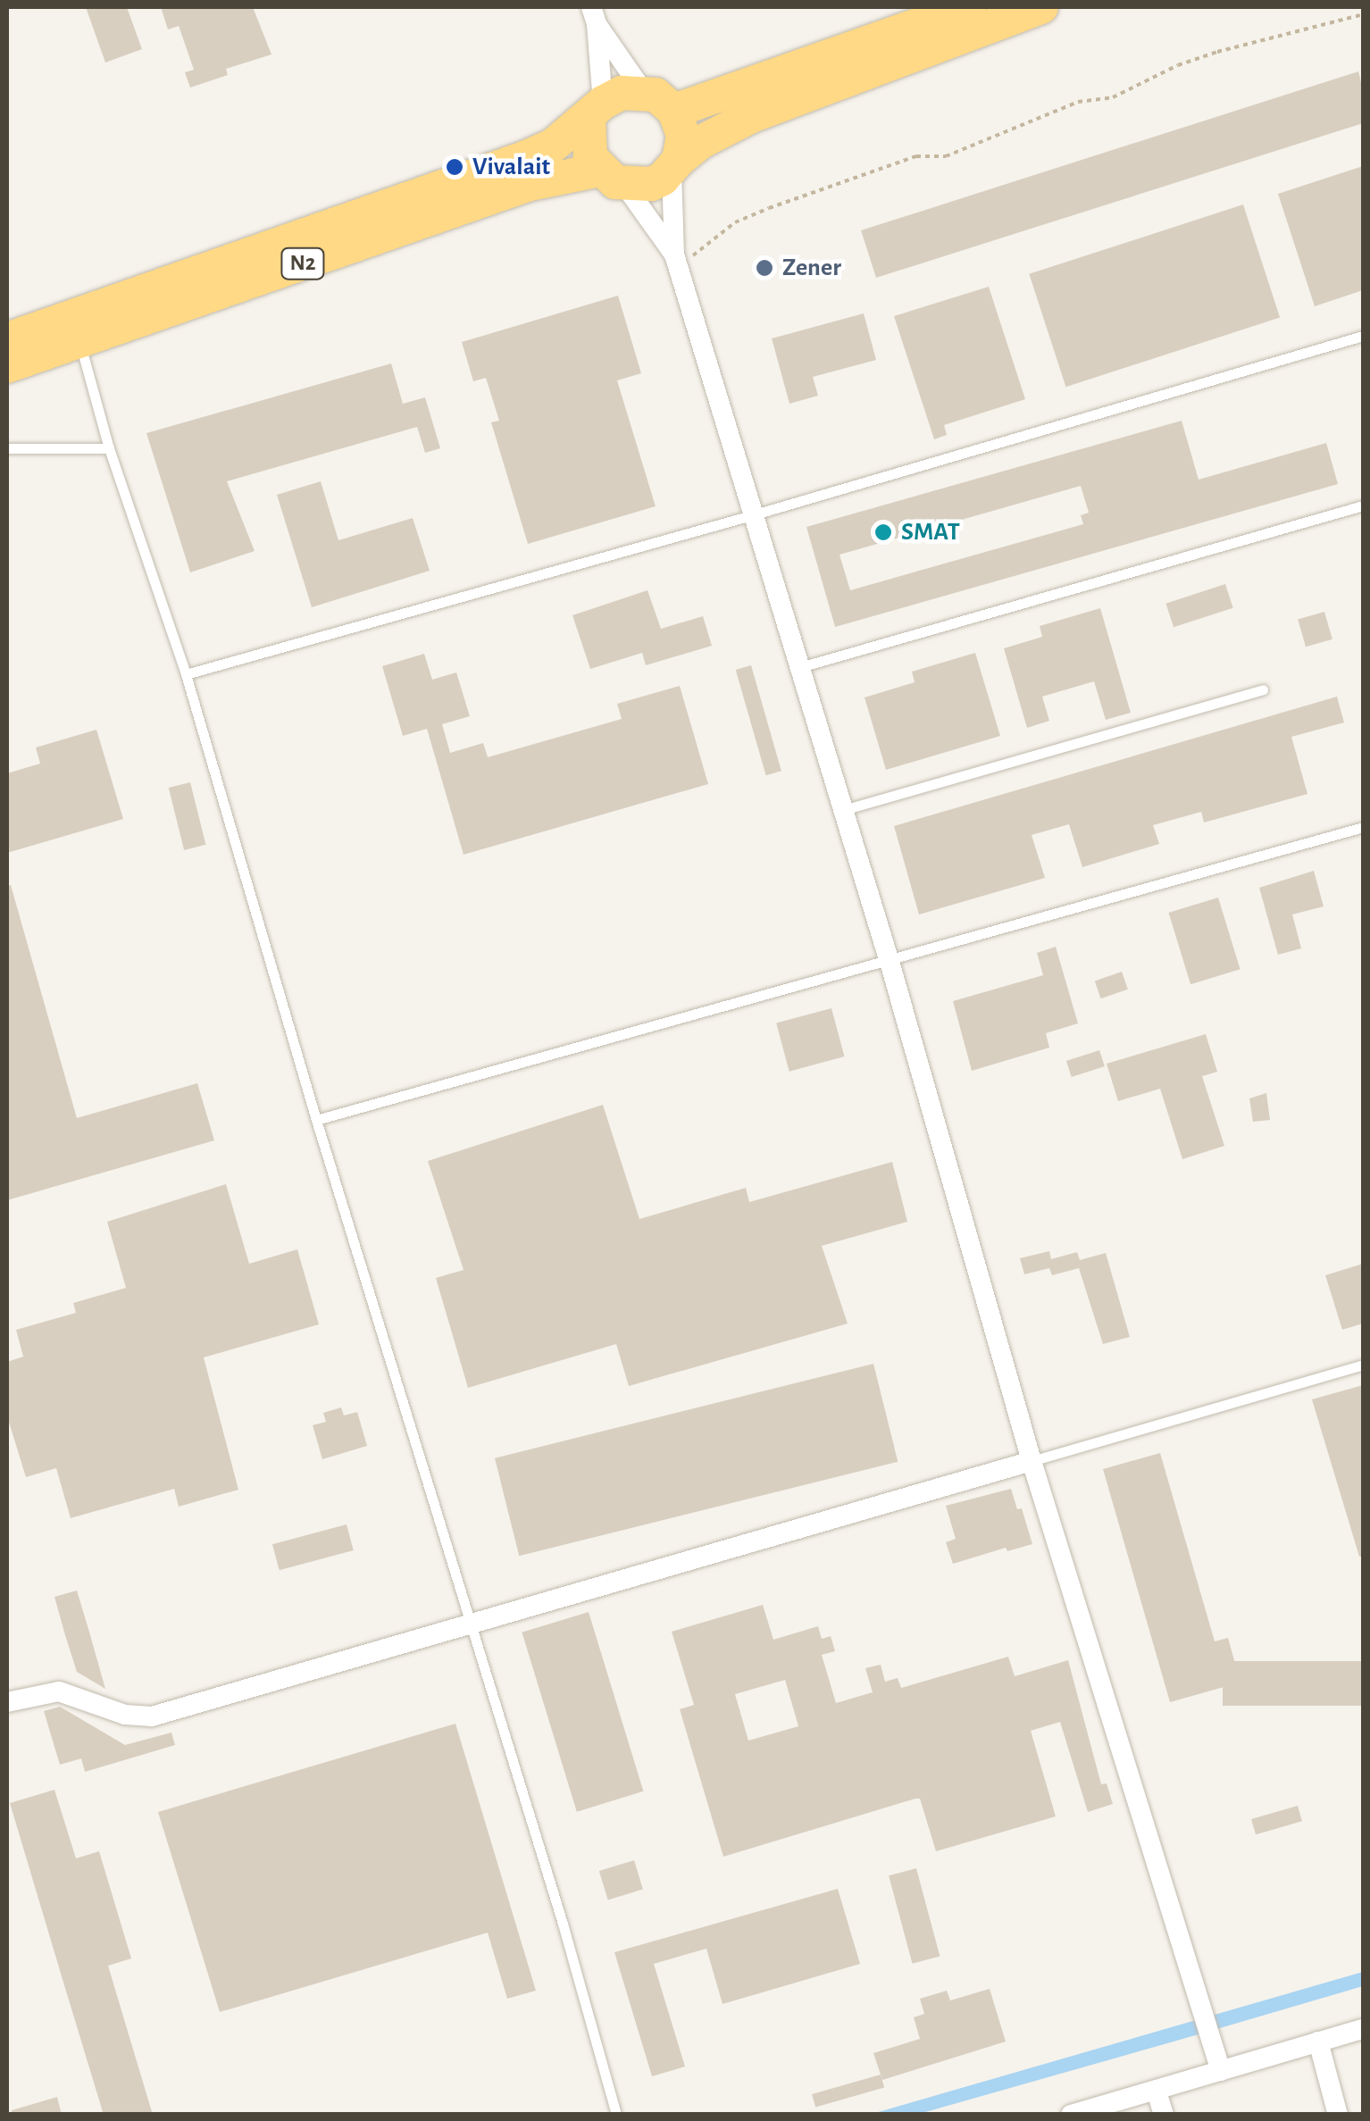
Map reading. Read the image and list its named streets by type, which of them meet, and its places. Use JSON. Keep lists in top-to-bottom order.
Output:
{
  "streets": {
    "highway": ["N2"]
  },
  "places": ["Vivalait", "Zener", "SMAT"]
}
